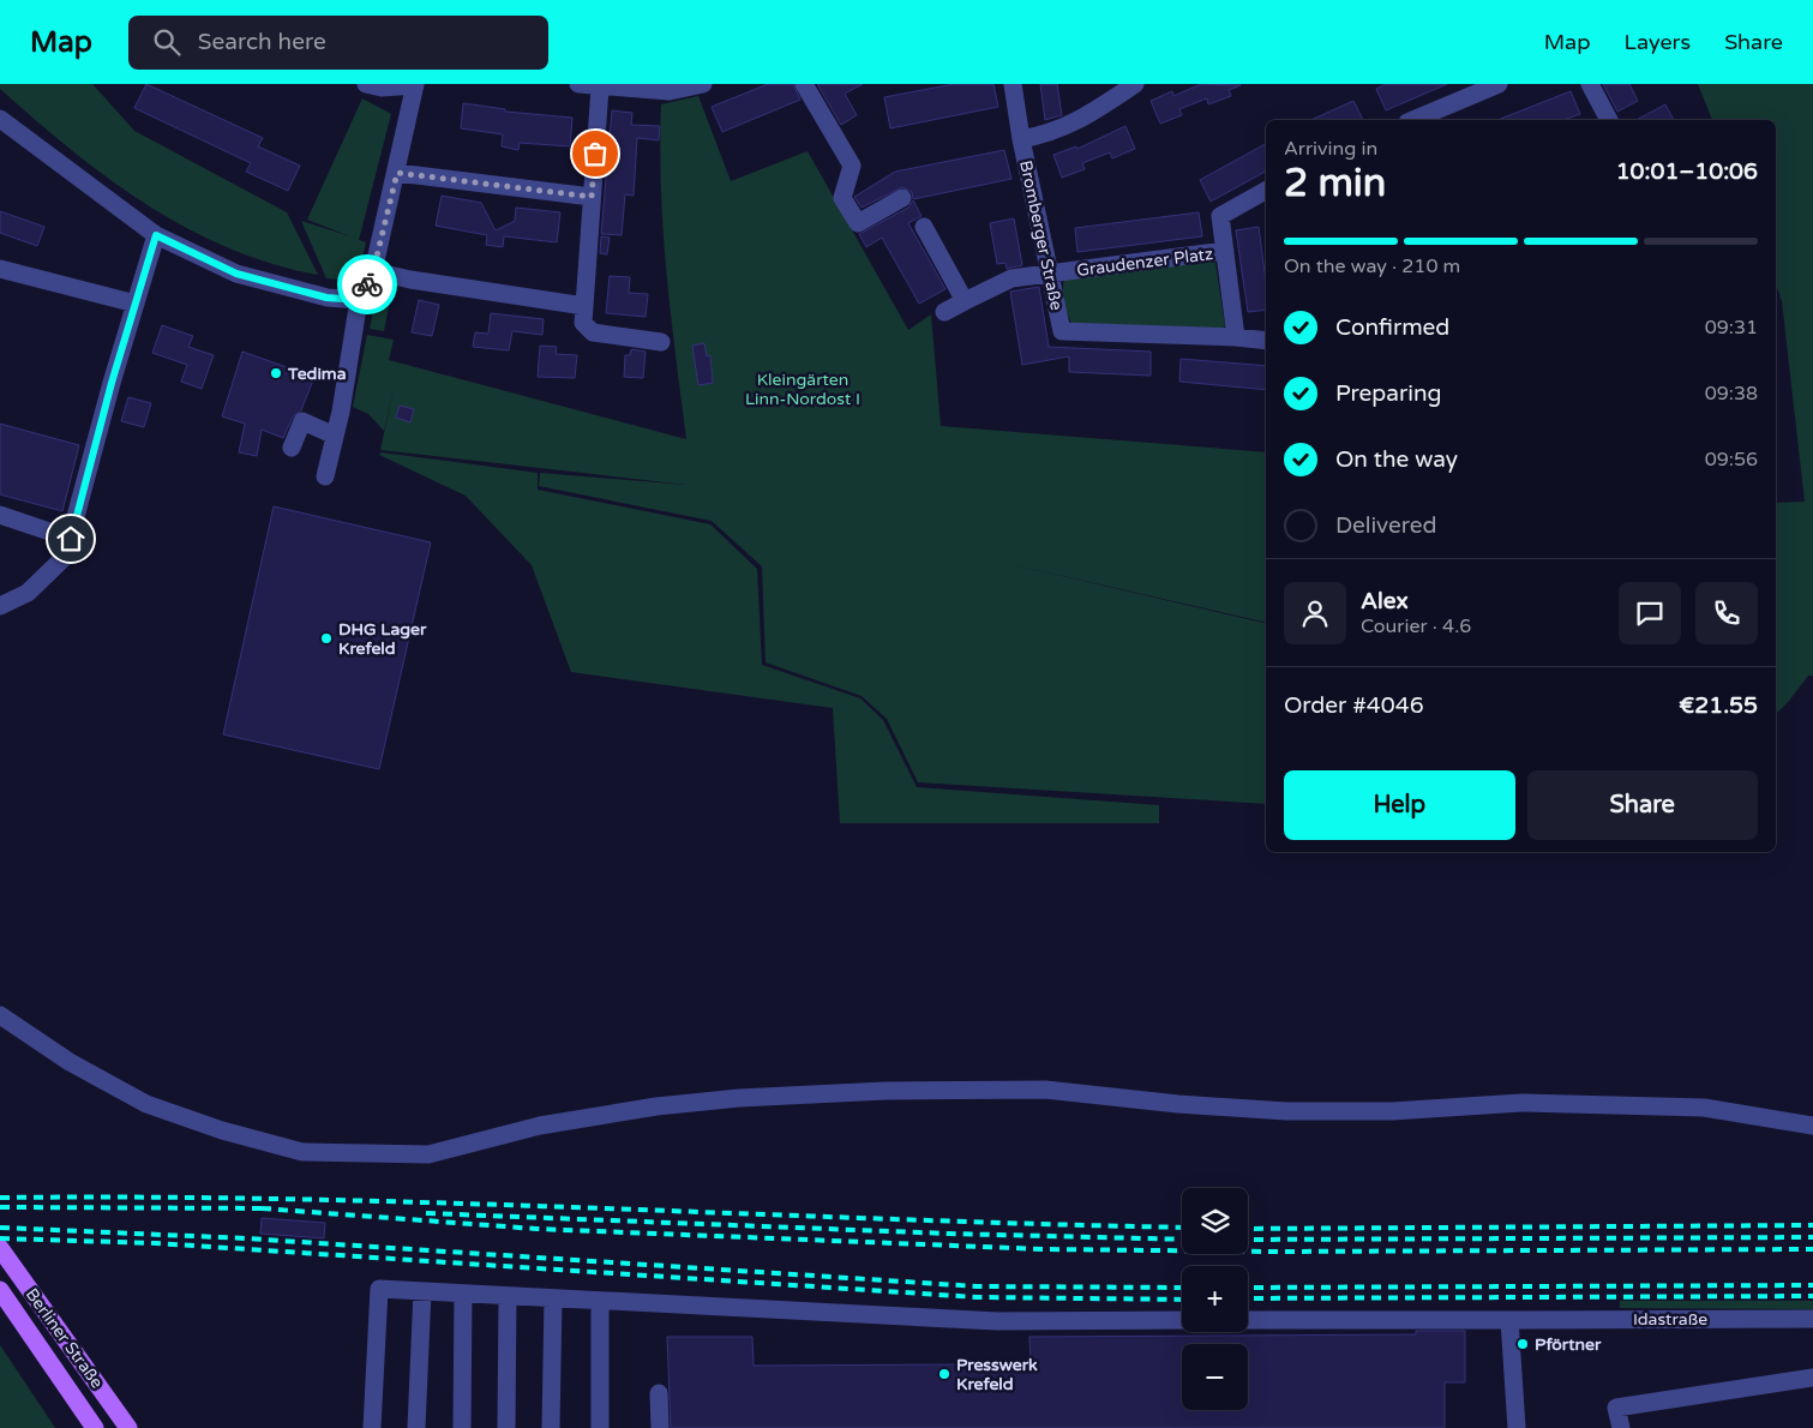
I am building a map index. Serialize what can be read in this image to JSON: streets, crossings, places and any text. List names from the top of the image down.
{
  "streets": {
    "main road": ["Berliner Straße"],
    "street": ["Bromberger Straße", "Graudenzer Platz", "Idastraße"]
  },
  "crossings": [
    ["Bromberger Straße", "Graudenzer Platz"]
  ],
  "parks": ["Kleingärten Linn-Nordost I"],
  "places": [
    "Tedima",
    "DHG Lager Krefeld",
    "Pförtner",
    "Presswerk Krefeld"
  ],
  "page": {
    "header": "Map",
    "search": "Search here",
    "nav": ["Map", "Layers", "Share"],
    "heading": ["2 min", "Arriving in", "10:01–10:06"],
    "panel": [
      "Alex",
      "Courier · 4.6",
      "Order #4046",
      "€21.55"
    ],
    "bar": "On the way · 210 m",
    "list": [
      ["Confirmed", "09:31"],
      ["Preparing", "09:38"],
      ["On the way", "09:56"],
      "Delivered"
    ],
    "buttons": ["Help", "Share"],
    "map_buttons": ["+", "−"]
  }
}
